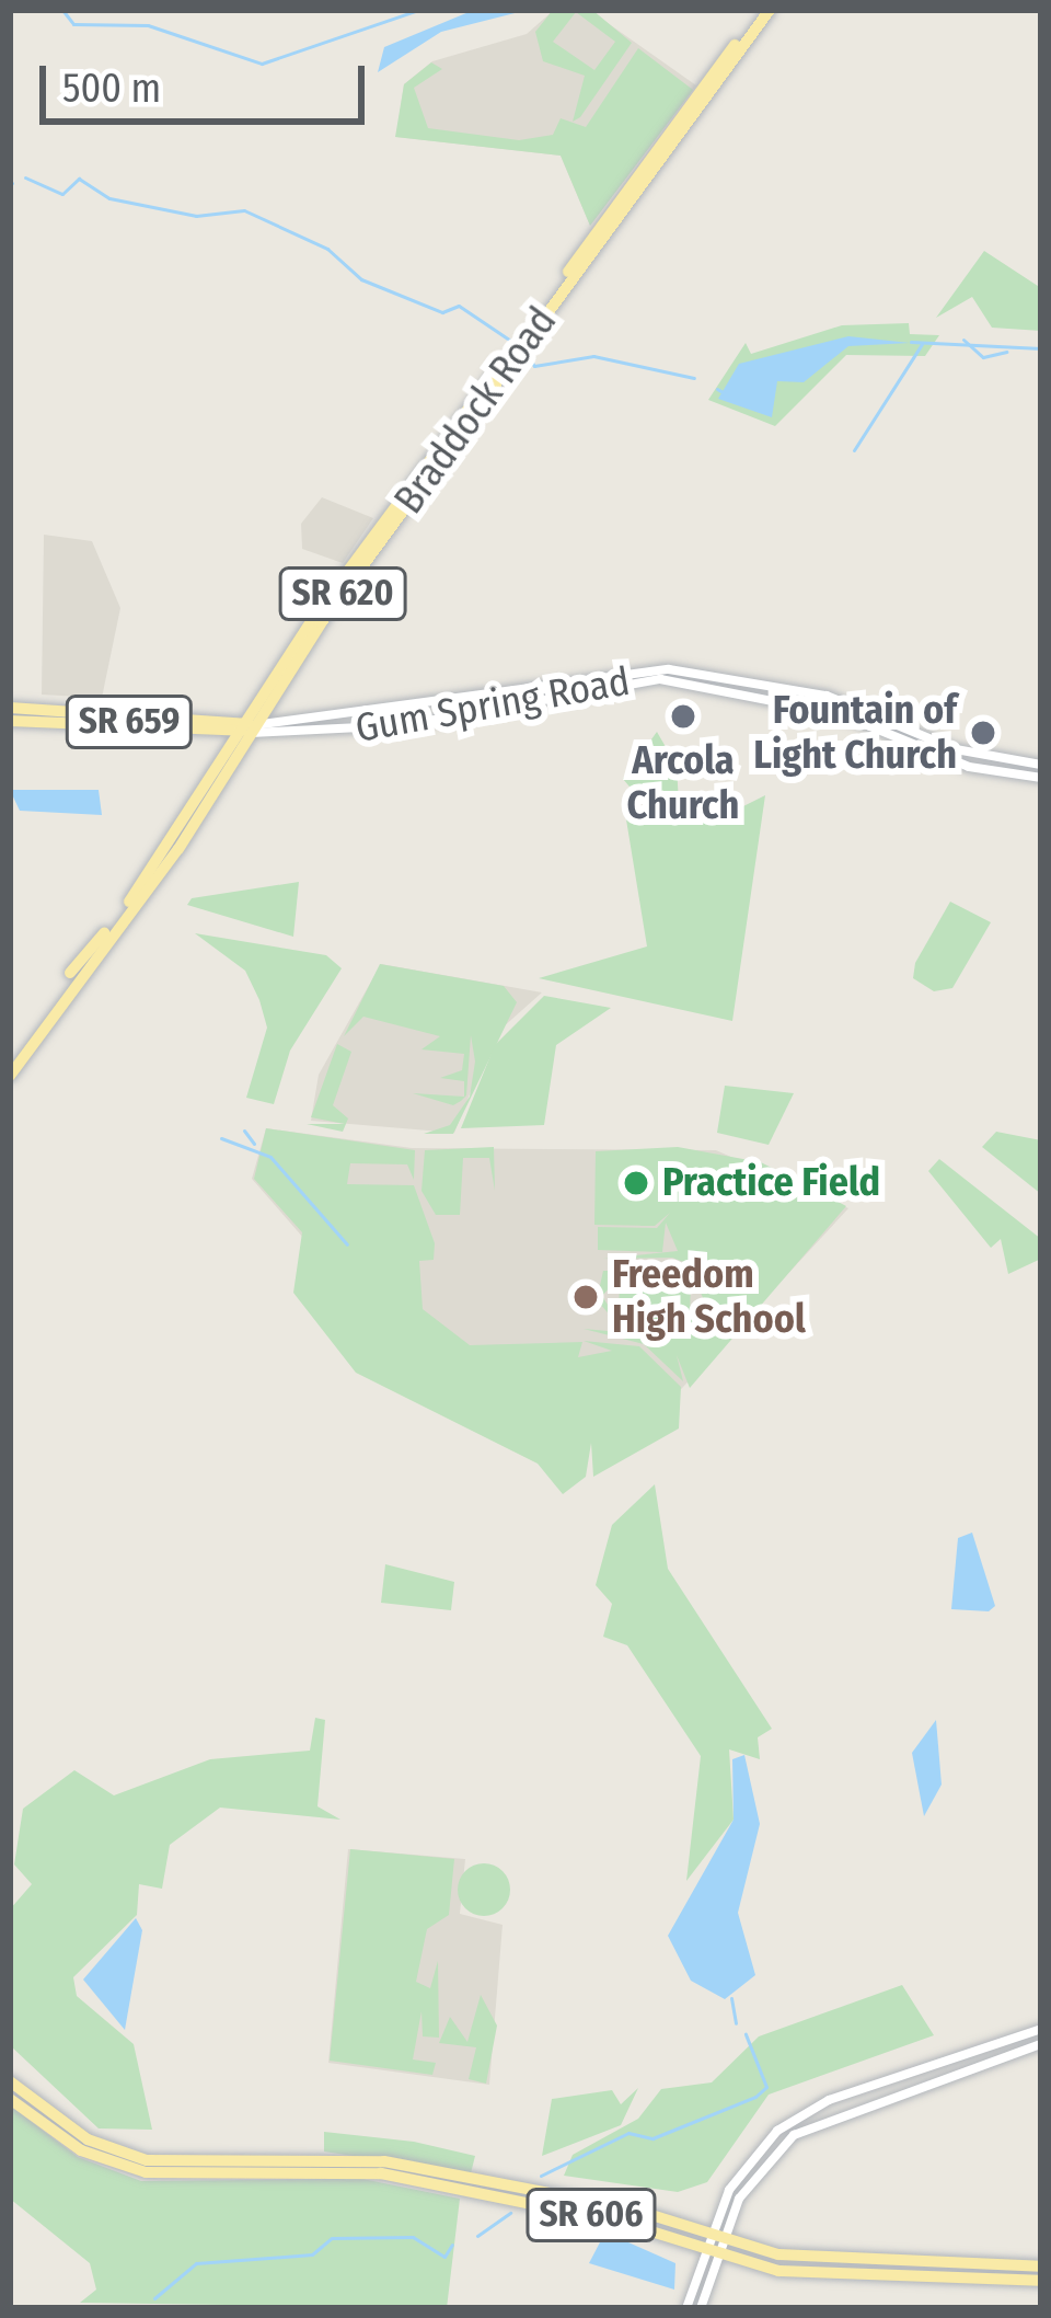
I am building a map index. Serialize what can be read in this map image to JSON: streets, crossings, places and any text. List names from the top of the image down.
{
  "streets": {
    "main road": [
      "Braddock Road",
      "SR 620",
      "Gum Spring Road",
      "SR 659",
      "SR 606"
    ]
  },
  "crossings": [
    ["Braddock Road", "Gum Spring Road"]
  ],
  "places": [
    "Arcola Church",
    "Fountain of Light Church",
    "Practice Field",
    "Freedom High School"
  ],
  "scale_bar": "500 m"
}
